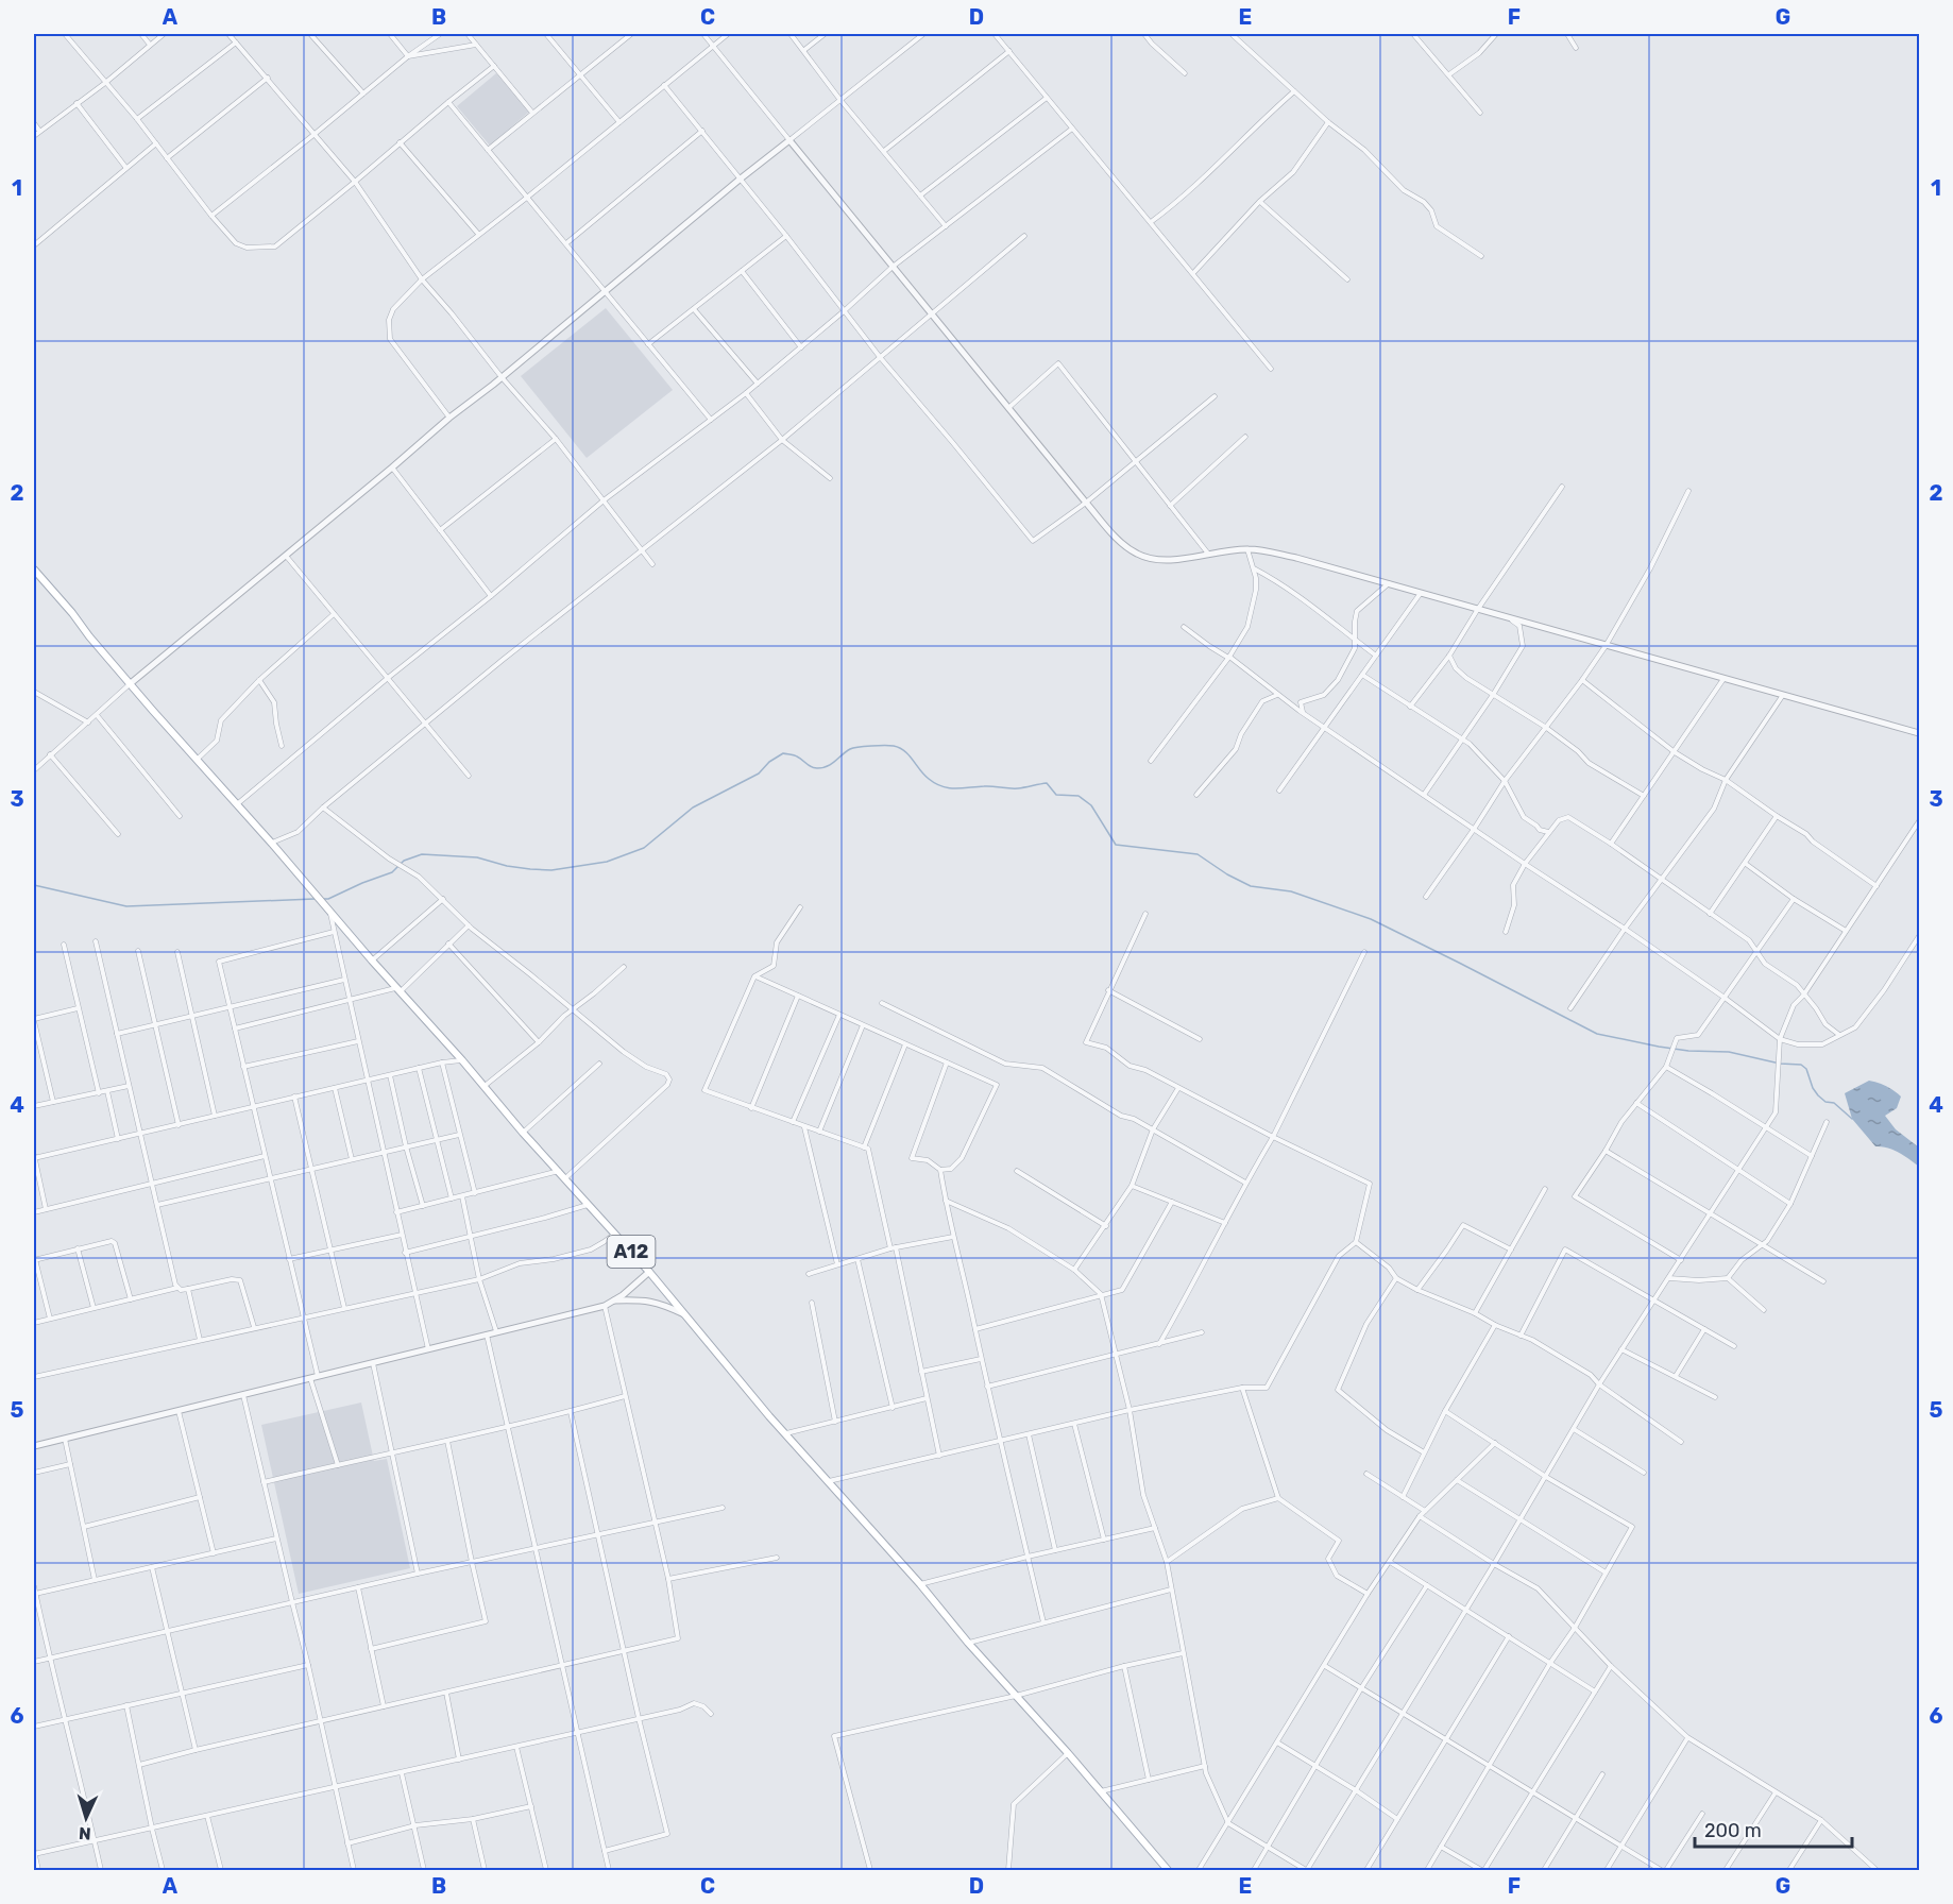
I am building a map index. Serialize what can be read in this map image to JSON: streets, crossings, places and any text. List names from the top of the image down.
{
  "streets": {
    "main road": ["A12"]
  },
  "scale_bar": "200 m",
  "north": "bottom",
  "grid": {
    "columns": [
      "A",
      "B",
      "C",
      "D",
      "E",
      "F",
      "G"
    ],
    "rows": [
      "1",
      "2",
      "3",
      "4",
      "5",
      "6"
    ]
  }
}
